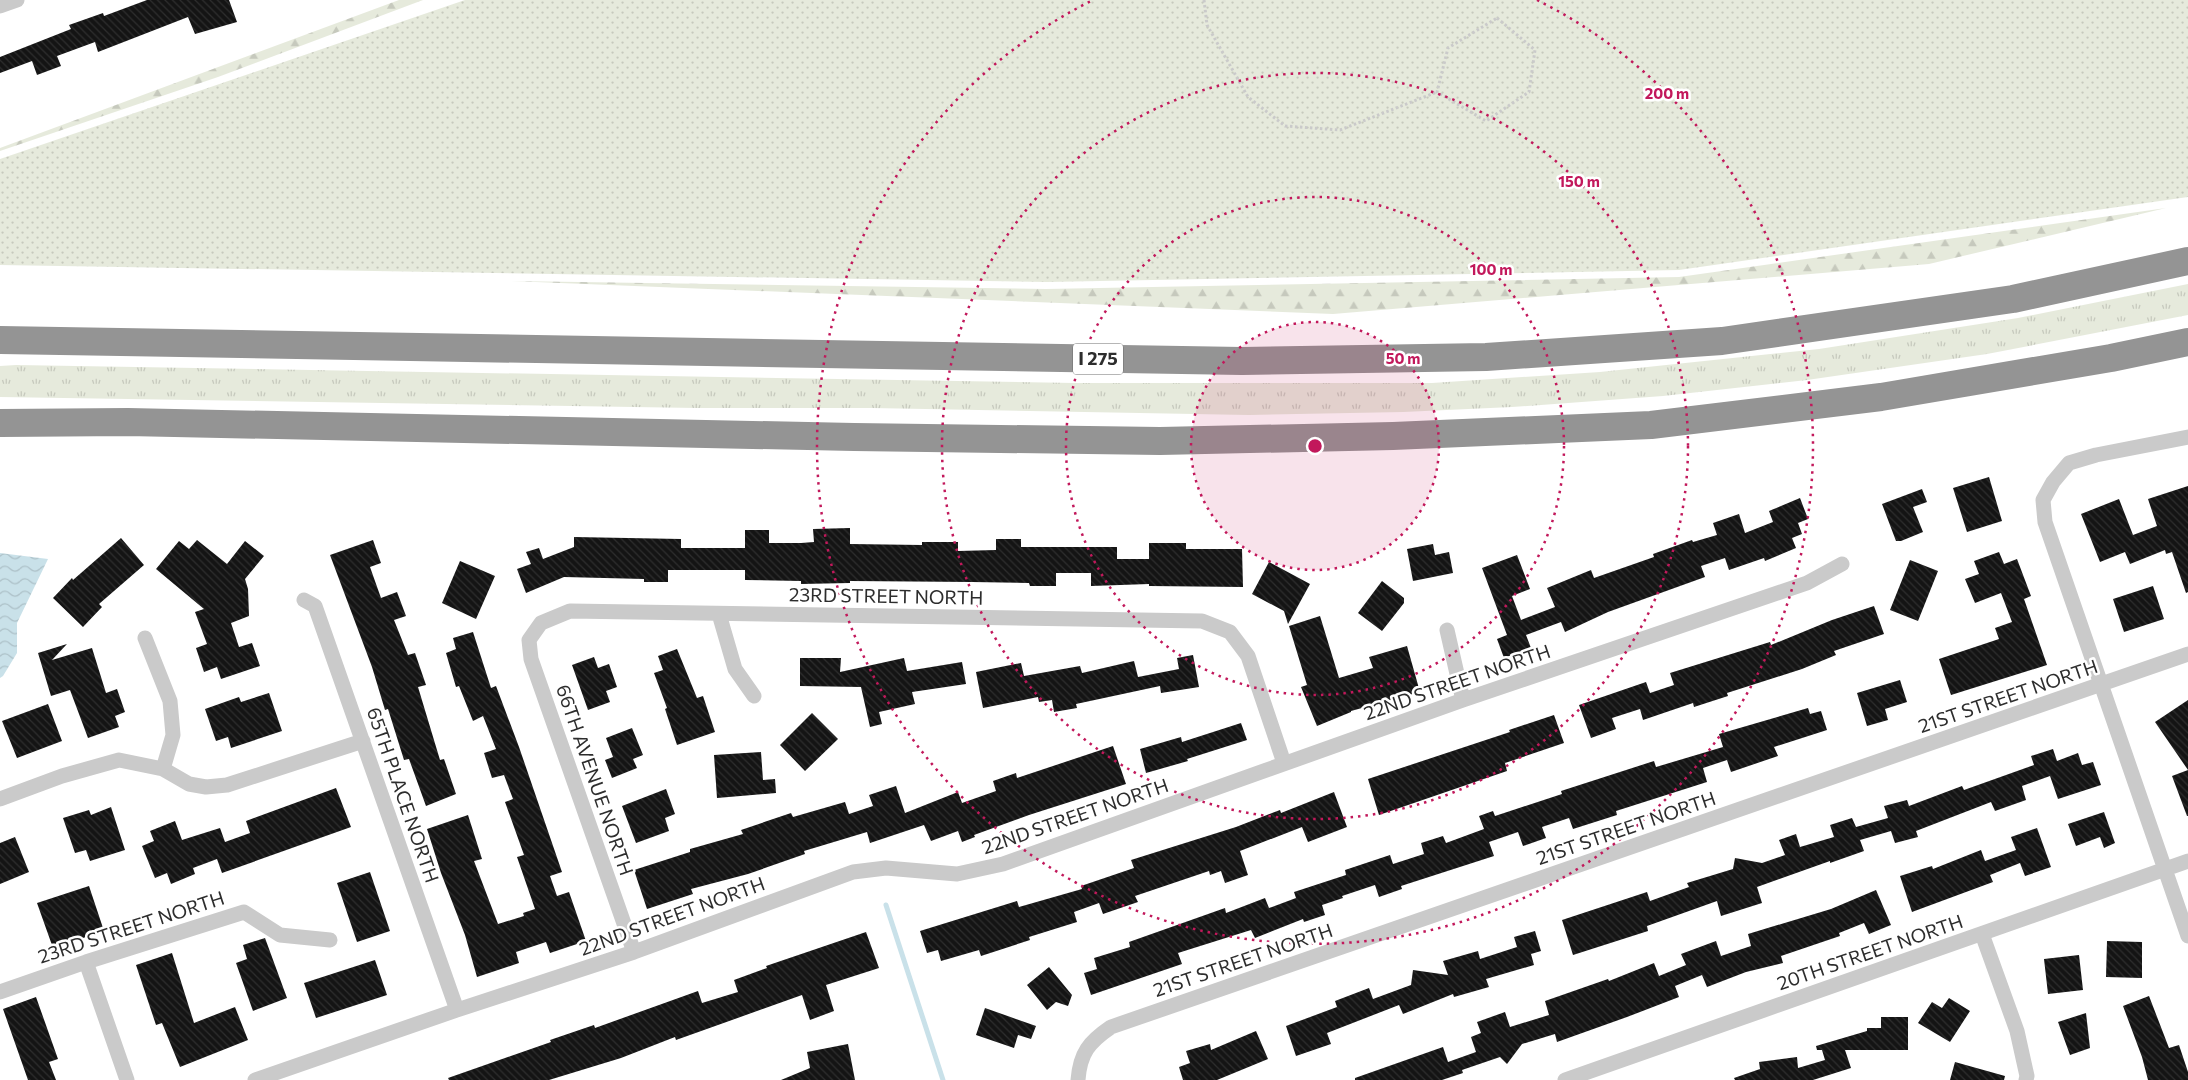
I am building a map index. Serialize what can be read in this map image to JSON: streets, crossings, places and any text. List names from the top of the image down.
{
  "streets": {
    "highway": ["I 275"],
    "street": [
      "23RD STREET NORTH",
      "22ND STREET NORTH",
      "21ST STREET NORTH",
      "66TH AVENUE NORTH",
      "65TH PLACE NORTH",
      "20TH STREET NORTH"
    ]
  },
  "crossings": [
    ["23RD STREET NORTH", "22ND STREET NORTH"],
    ["23RD STREET NORTH", "66TH AVENUE NORTH"],
    ["22ND STREET NORTH", "66TH AVENUE NORTH"],
    ["22ND STREET NORTH", "65TH PLACE NORTH"]
  ],
  "rings": [
    "200 m",
    "150 m",
    "100 m",
    "50 m"
  ]
}
